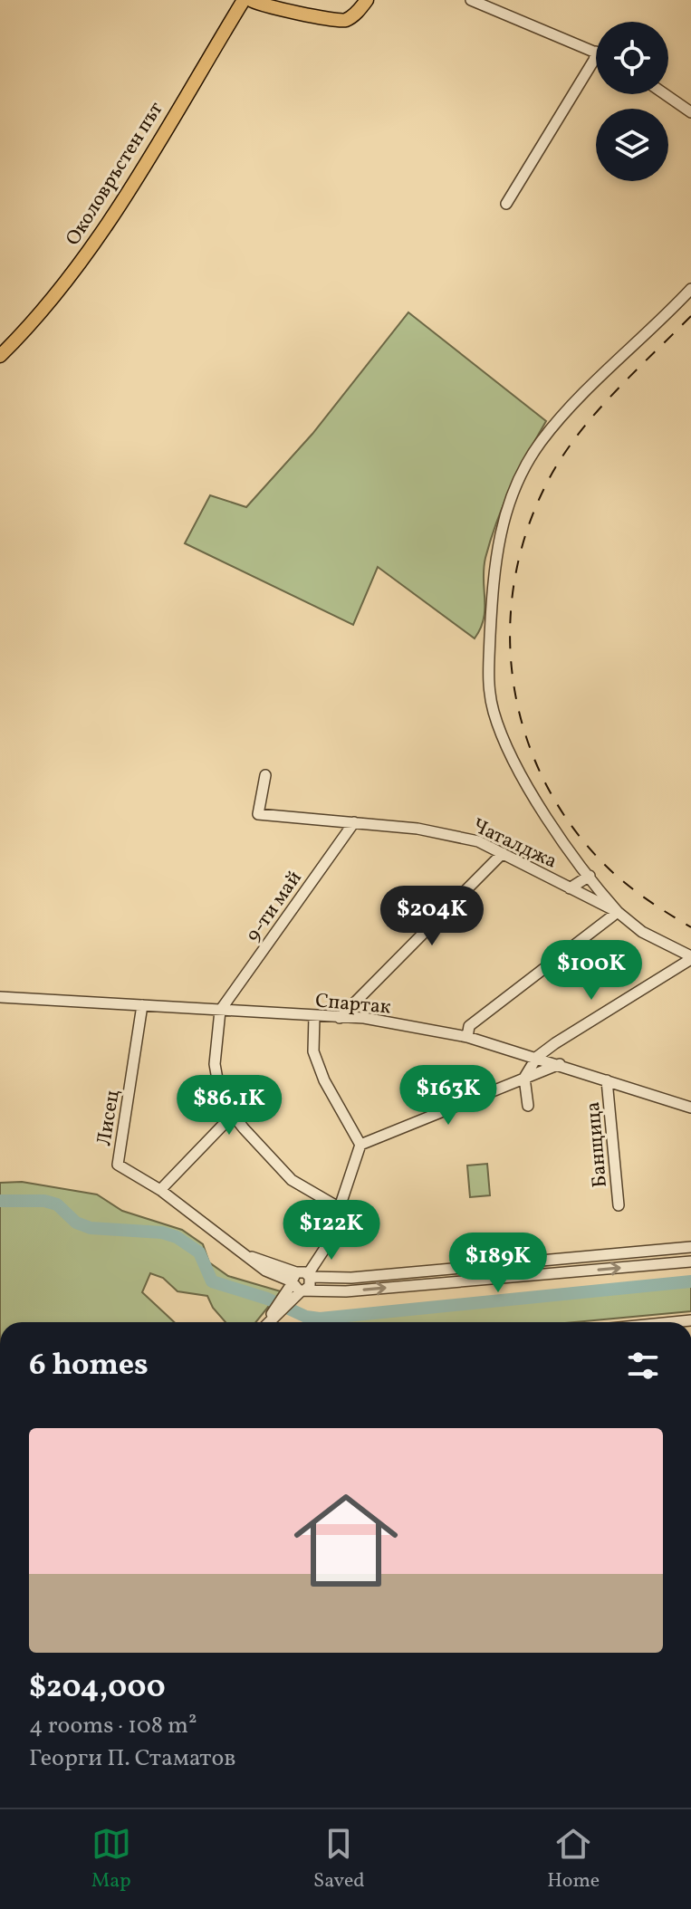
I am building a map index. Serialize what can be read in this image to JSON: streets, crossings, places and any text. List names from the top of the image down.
{
  "streets": {
    "main road": ["Околовръстен път"],
    "street": [
      "Чаталджа",
      "9-ти май",
      "Спартак",
      "Лисец",
      "Банщица"
    ]
  },
  "crossings": [
    ["Чаталджа", "9-ти май"],
    ["9-ти май", "Спартак"],
    ["Спартак", "Лисец"],
    ["Спартак", "Банщица"]
  ],
  "page": {
    "price": [
      "$204K",
      "$100K",
      "$163K",
      "$86.1K",
      "$122K",
      "$189K"
    ],
    "heading": "6 homes",
    "list": [
      {
        "name": "$204,000",
        "note": "4 rooms · 108 m² · Георги П. Стаматов"
      }
    ],
    "tabs": ["Map", "Saved", "Home"]
  }
}
